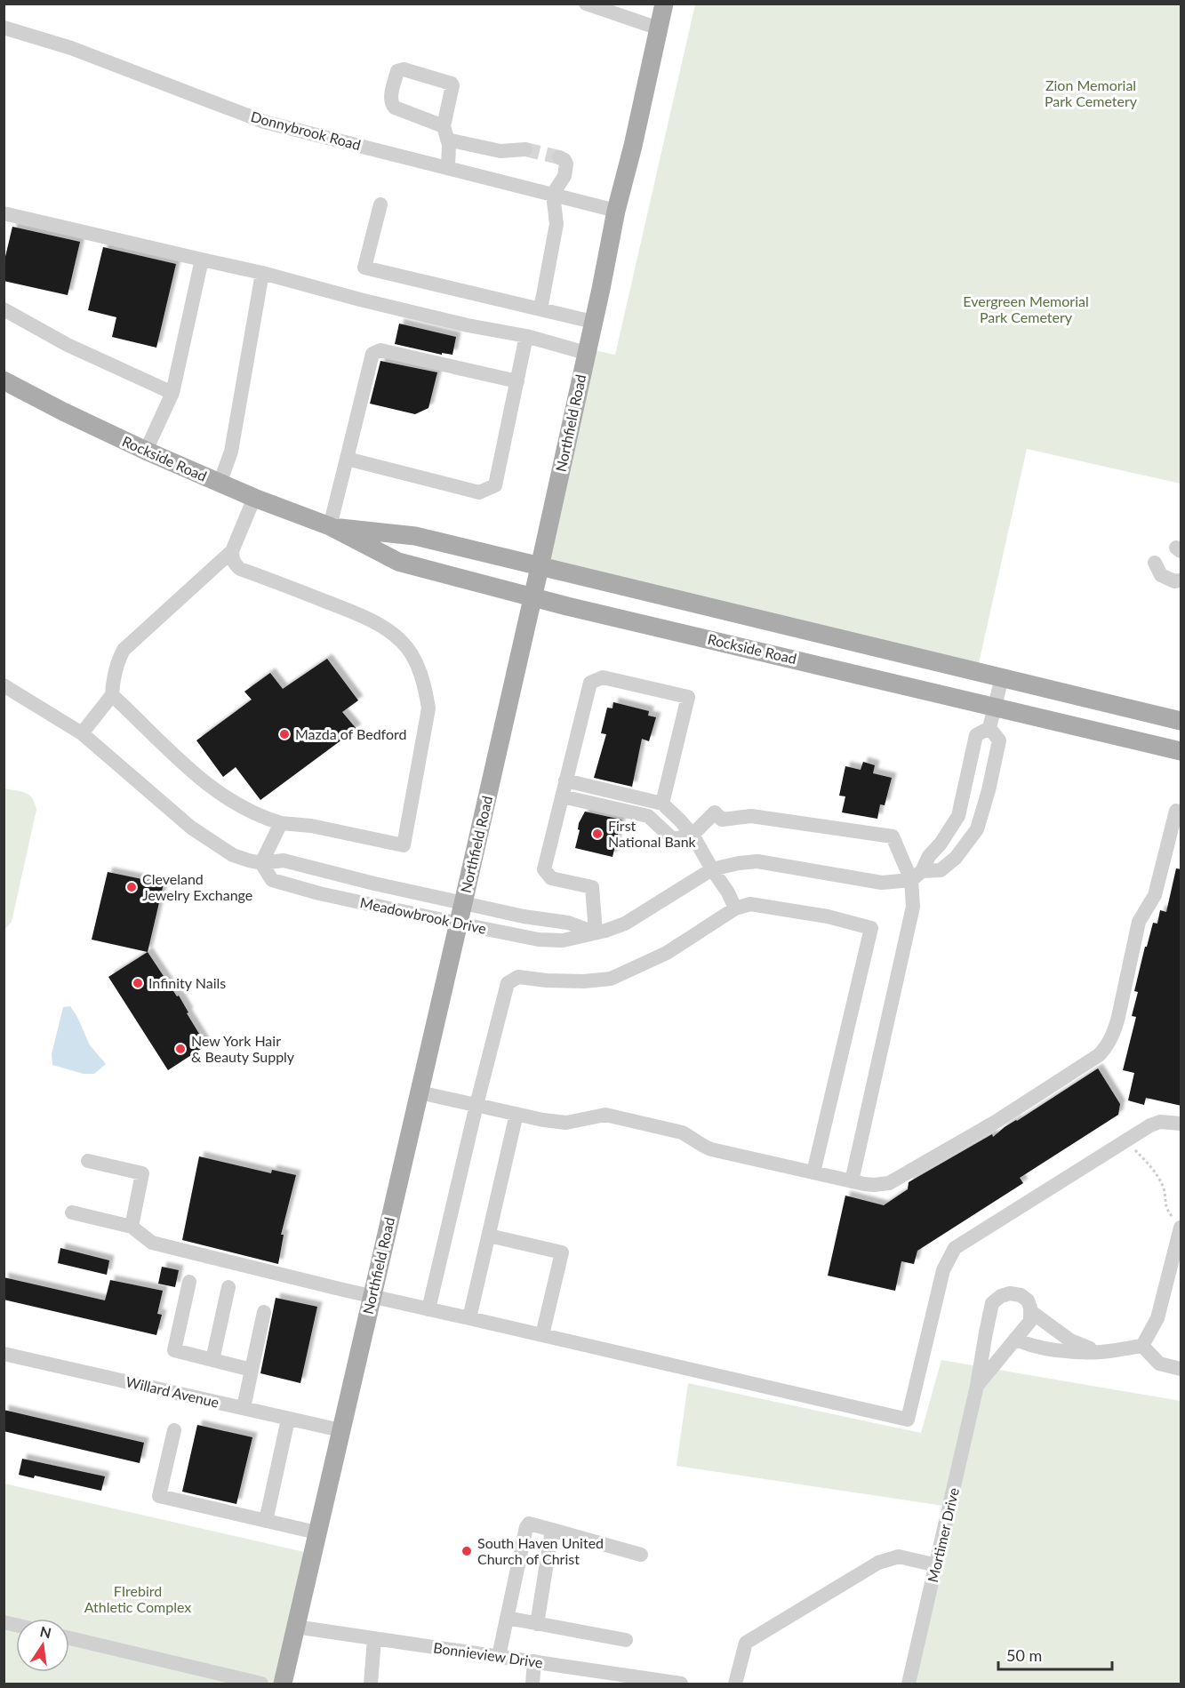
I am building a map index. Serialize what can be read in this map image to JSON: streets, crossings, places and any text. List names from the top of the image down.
{
  "streets": {
    "main road": ["Northfield Road", "Rockside Road"],
    "street": [
      "Donnybrook Road",
      "Meadowbrook Drive",
      "Willard Avenue",
      "Mortimer Drive",
      "Bonnieview Drive"
    ]
  },
  "crossings": [
    ["Donnybrook Road", "Northfield Road"],
    ["Northfield Road", "Rockside Road"],
    ["Northfield Road", "Meadowbrook Drive"],
    ["Northfield Road", "Willard Avenue"],
    ["Northfield Road", "Bonnieview Drive"]
  ],
  "parks": ["Zion Memorial Park Cemetery", "Evergreen Memorial Park Cemetery", "FIrebird Athletic Complex"],
  "places": [
    "Mazda of Bedford",
    "First National Bank",
    "Cleveland Jewelry Exchange",
    "Infinity Nails",
    "New York Hair & Beauty Supply",
    "South Haven United Church of Christ"
  ],
  "scale_bar": "50 m",
  "north": "top"
}
